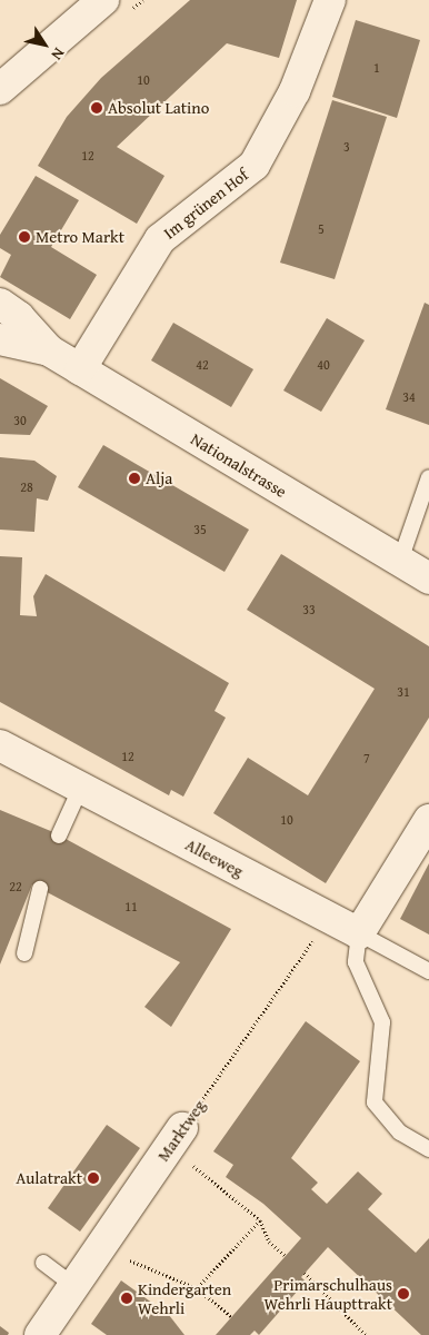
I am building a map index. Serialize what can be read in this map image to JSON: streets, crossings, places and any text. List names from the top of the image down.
{
  "streets": {
    "street": [
      "Im grünen Hof",
      "Nationalstrasse",
      "Alleeweg",
      "Marktweg"
    ]
  },
  "crossings": [
    ["Im grünen Hof", "Nationalstrasse"]
  ],
  "places": [
    "Absolut Latino",
    "Metro Markt",
    "Alja",
    "Aulatrakt",
    "Primarschulhaus Wehrli Haupttrakt",
    "Kindergarten Wehrli"
  ],
  "house_numbers": [
    "1",
    "10",
    "3",
    "12",
    "5",
    "42",
    "40",
    "34",
    "30",
    "28",
    "35",
    "33",
    "31",
    "12",
    "7",
    "10",
    "22",
    "11"
  ],
  "north": "bottom right"
}
